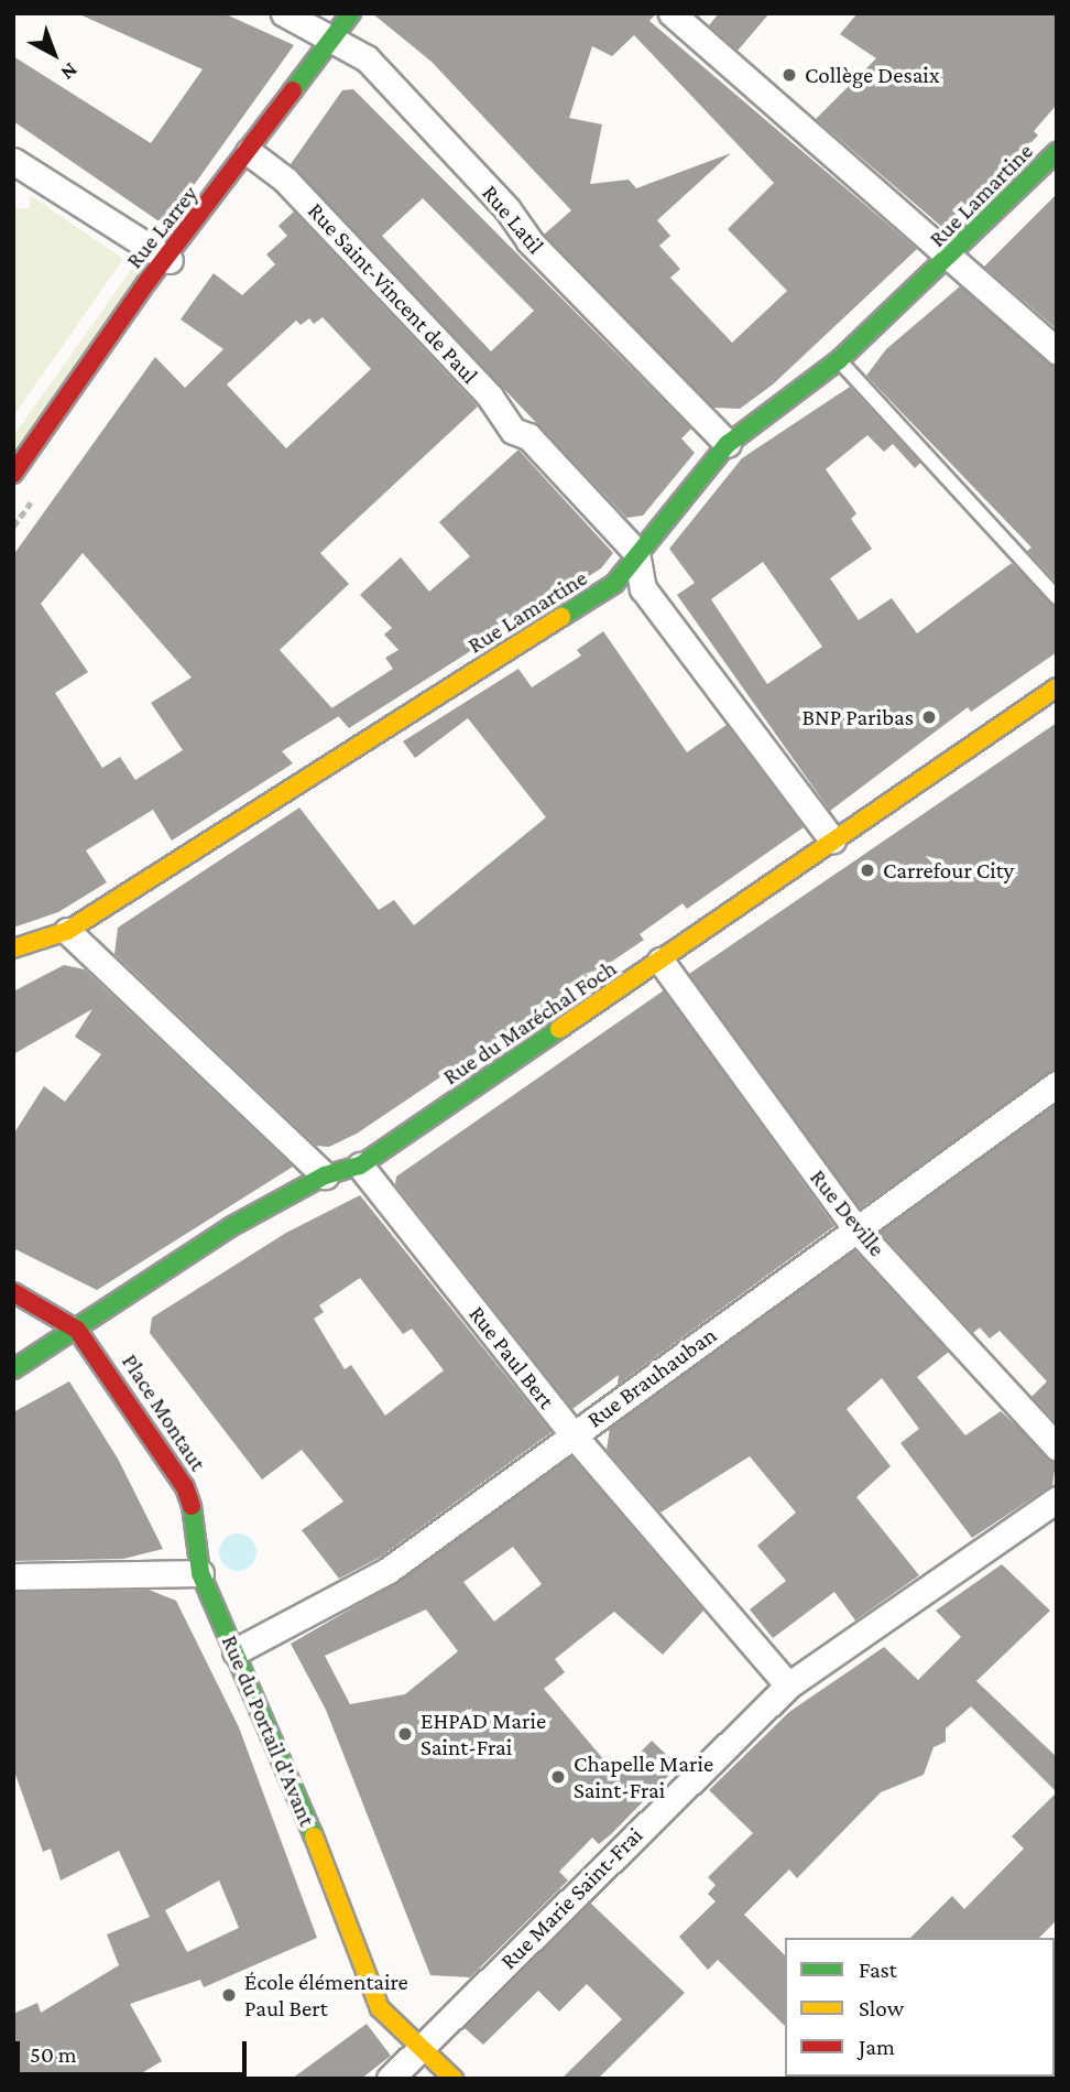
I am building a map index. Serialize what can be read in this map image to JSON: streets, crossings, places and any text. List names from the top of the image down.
{
  "streets": {
    "street": [
      "Rue Lamartine",
      "Rue Latil",
      "Rue Larrey",
      "Rue Saint-Vincent de Paul",
      "Rue du Maréchal Foch",
      "Rue Deville",
      "Rue Paul Bert",
      "Rue Brauhauban",
      "Place Montaut",
      "Rue du Portail d'Avant",
      "Rue Marie Saint-Frai"
    ]
  },
  "crossings": [
    ["Rue Lamartine", "Rue Latil"],
    ["Rue Lamartine", "Rue Saint-Vincent de Paul"],
    ["Rue Latil", "Rue Larrey"],
    ["Rue Larrey", "Rue Saint-Vincent de Paul"],
    ["Rue du Maréchal Foch", "Rue Deville"],
    ["Rue du Maréchal Foch", "Rue Paul Bert"],
    ["Rue du Maréchal Foch", "Place Montaut"],
    ["Rue Deville", "Rue Brauhauban"],
    ["Rue Paul Bert", "Rue Brauhauban"],
    ["Rue Paul Bert", "Rue Marie Saint-Frai"],
    ["Rue Brauhauban", "Rue du Portail d'Avant"],
    ["Place Montaut", "Rue du Portail d'Avant"],
    ["Rue du Portail d'Avant", "Rue Marie Saint-Frai"]
  ],
  "places": [
    "Collège Desaix",
    "BNP Paribas",
    "Carrefour City",
    "EHPAD Marie Saint-Frai",
    "Chapelle Marie Saint-Frai",
    "École élémentaire Paul Bert"
  ],
  "legend": ["Fast", "Slow", "Jam"],
  "scale_bar": "50 m",
  "north": "bottom right"
}
